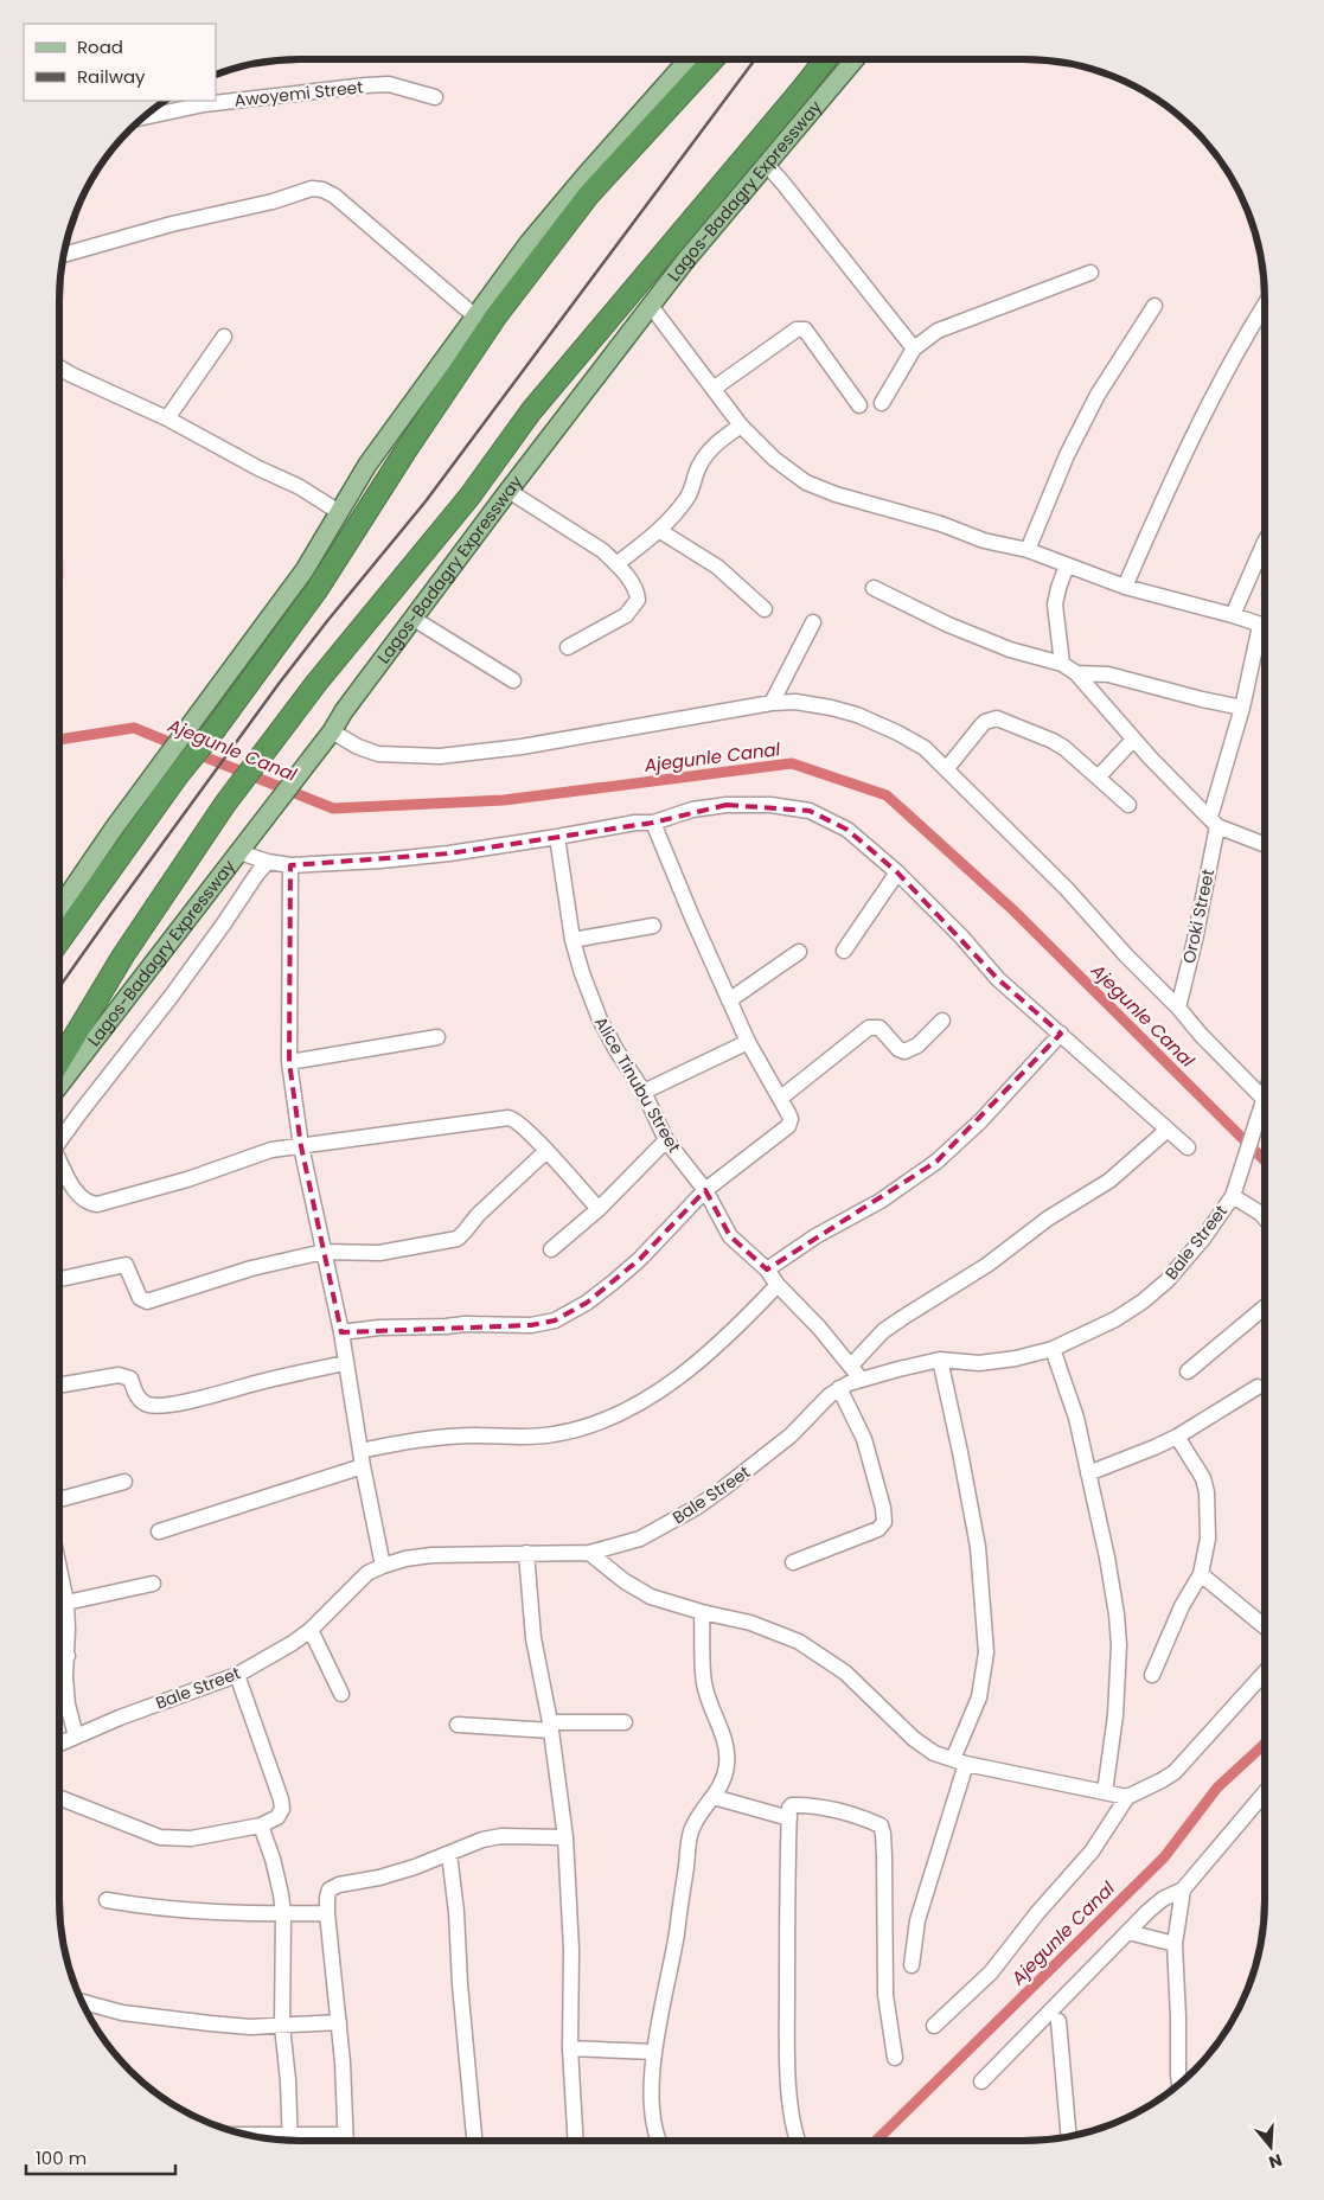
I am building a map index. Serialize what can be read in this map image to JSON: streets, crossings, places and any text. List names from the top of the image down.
{
  "streets": {
    "highway": ["Lagos-Badagry Expressway"],
    "street": [
      "Awoyemi Street",
      "Oroki Street",
      "Alice Tinubu Street",
      "Bale Street"
    ]
  },
  "crossings": [
    ["Alice Tinubu Street", "Bale Street"]
  ],
  "water": ["Ajegunle Canal"],
  "legend": ["Road", "Railway"],
  "scale_bar": "100 m",
  "north": "bottom"
}
